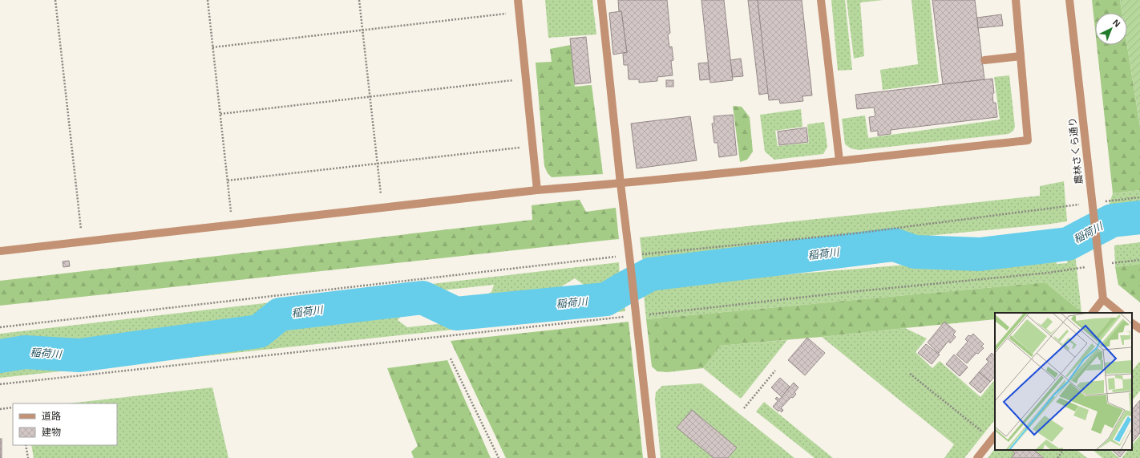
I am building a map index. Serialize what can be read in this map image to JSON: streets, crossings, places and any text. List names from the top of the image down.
{
  "streets": {
    "street": ["農林さくら通り"]
  },
  "water": ["稲荷川"],
  "legend": ["道路", "建物"],
  "north": "top right"
}
